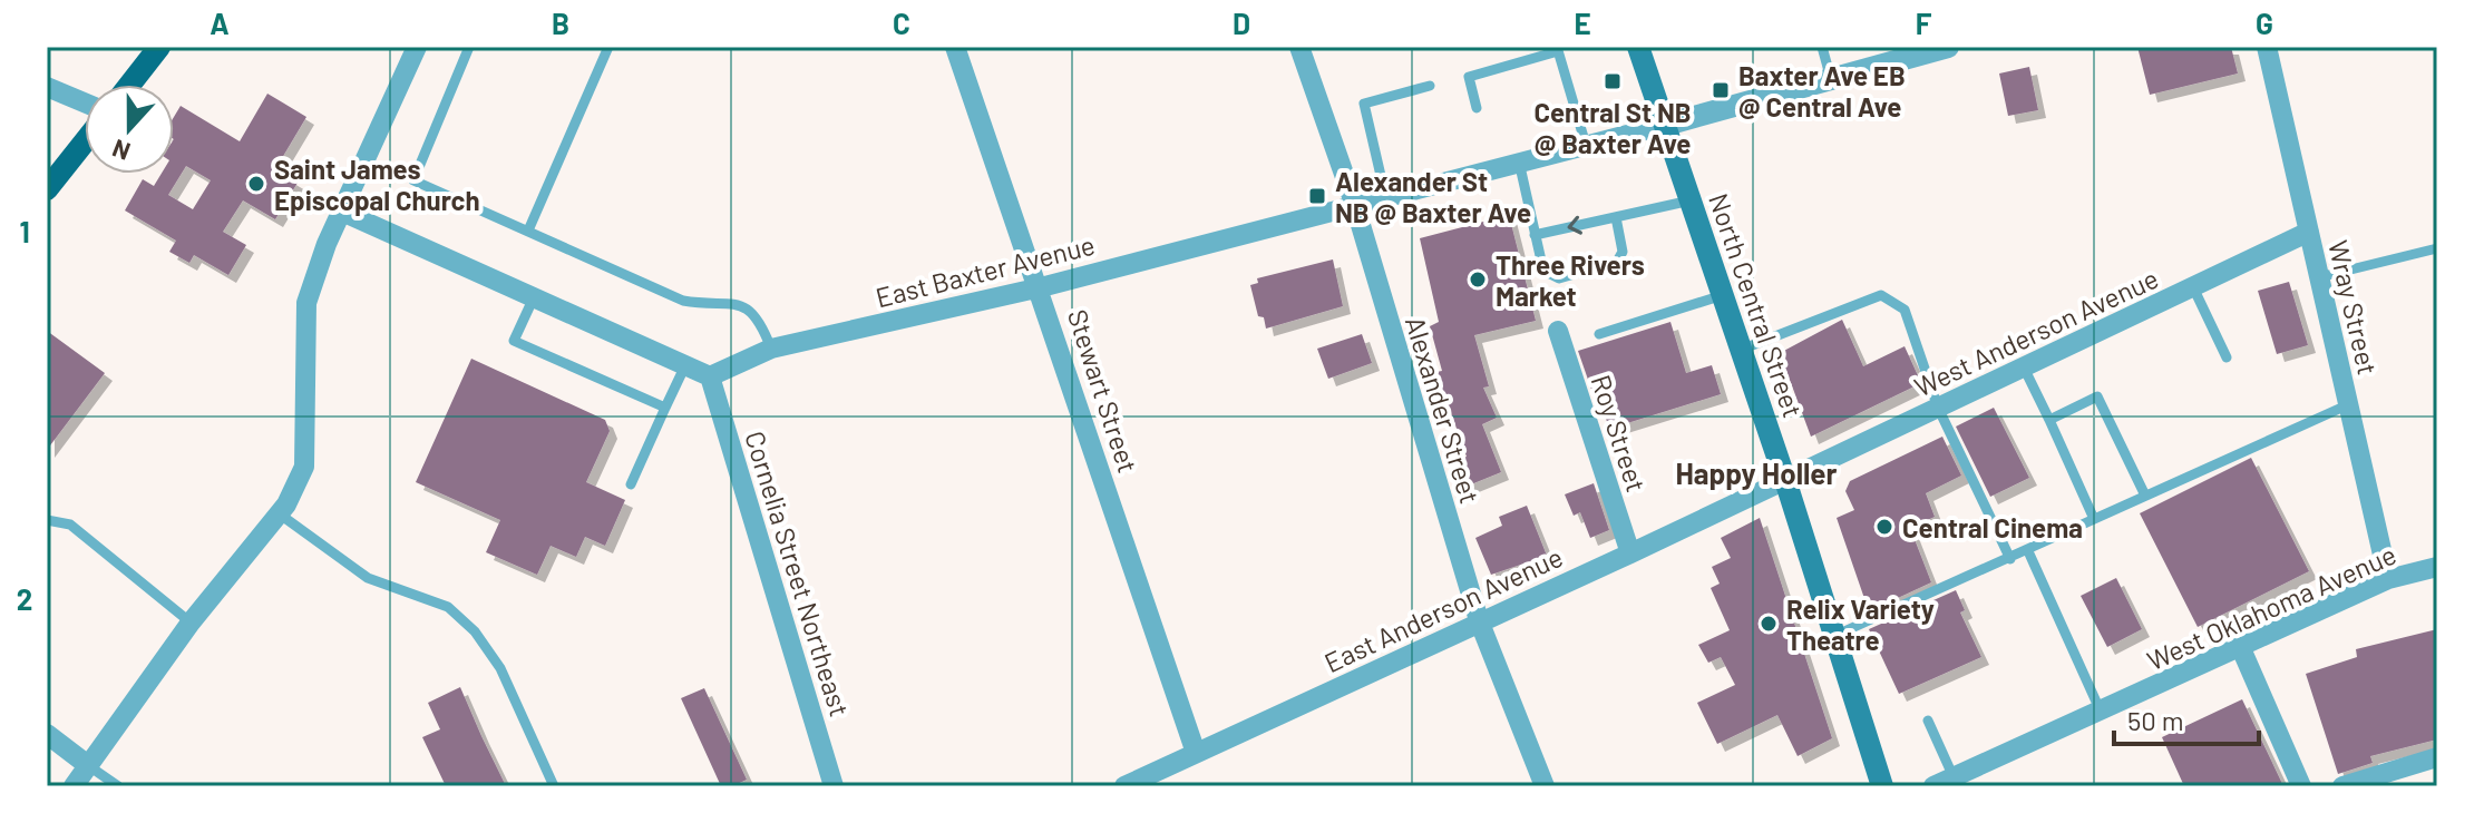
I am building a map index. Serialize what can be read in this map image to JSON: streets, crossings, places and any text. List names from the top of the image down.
{
  "streets": {
    "main road": ["North Central Street"],
    "street": [
      "East Baxter Avenue",
      "Wray Street",
      "West Anderson Avenue",
      "Stewart Street",
      "Alexander Street",
      "Roy Street",
      "Cornelia Street Northeast",
      "West Oklahoma Avenue",
      "East Anderson Avenue"
    ]
  },
  "crossings": [
    ["East Baxter Avenue", "North Central Street"],
    ["East Baxter Avenue", "Stewart Street"],
    ["East Baxter Avenue", "Alexander Street"],
    ["East Baxter Avenue", "Cornelia Street Northeast"],
    ["North Central Street", "West Anderson Avenue"],
    ["North Central Street", "East Anderson Avenue"],
    ["Wray Street", "West Anderson Avenue"],
    ["Wray Street", "West Oklahoma Avenue"],
    ["West Anderson Avenue", "East Anderson Avenue"],
    ["Stewart Street", "East Anderson Avenue"],
    ["Alexander Street", "East Anderson Avenue"],
    ["Roy Street", "East Anderson Avenue"]
  ],
  "districts": ["Happy Holler"],
  "places": {
    "transit": ["Central St NB @ Baxter Ave", "Baxter Ave EB @ Central Ave", "Alexander St NB @ Baxter Ave"],
    "other": [
      "Saint James Episcopal Church",
      "Three Rivers Market",
      "Central Cinema",
      "Relix Variety Theatre"
    ]
  },
  "scale_bar": "50 m",
  "north": "bottom",
  "grid": {
    "columns": [
      "A",
      "B",
      "C",
      "D",
      "E",
      "F",
      "G"
    ],
    "rows": ["1", "2"]
  }
}
